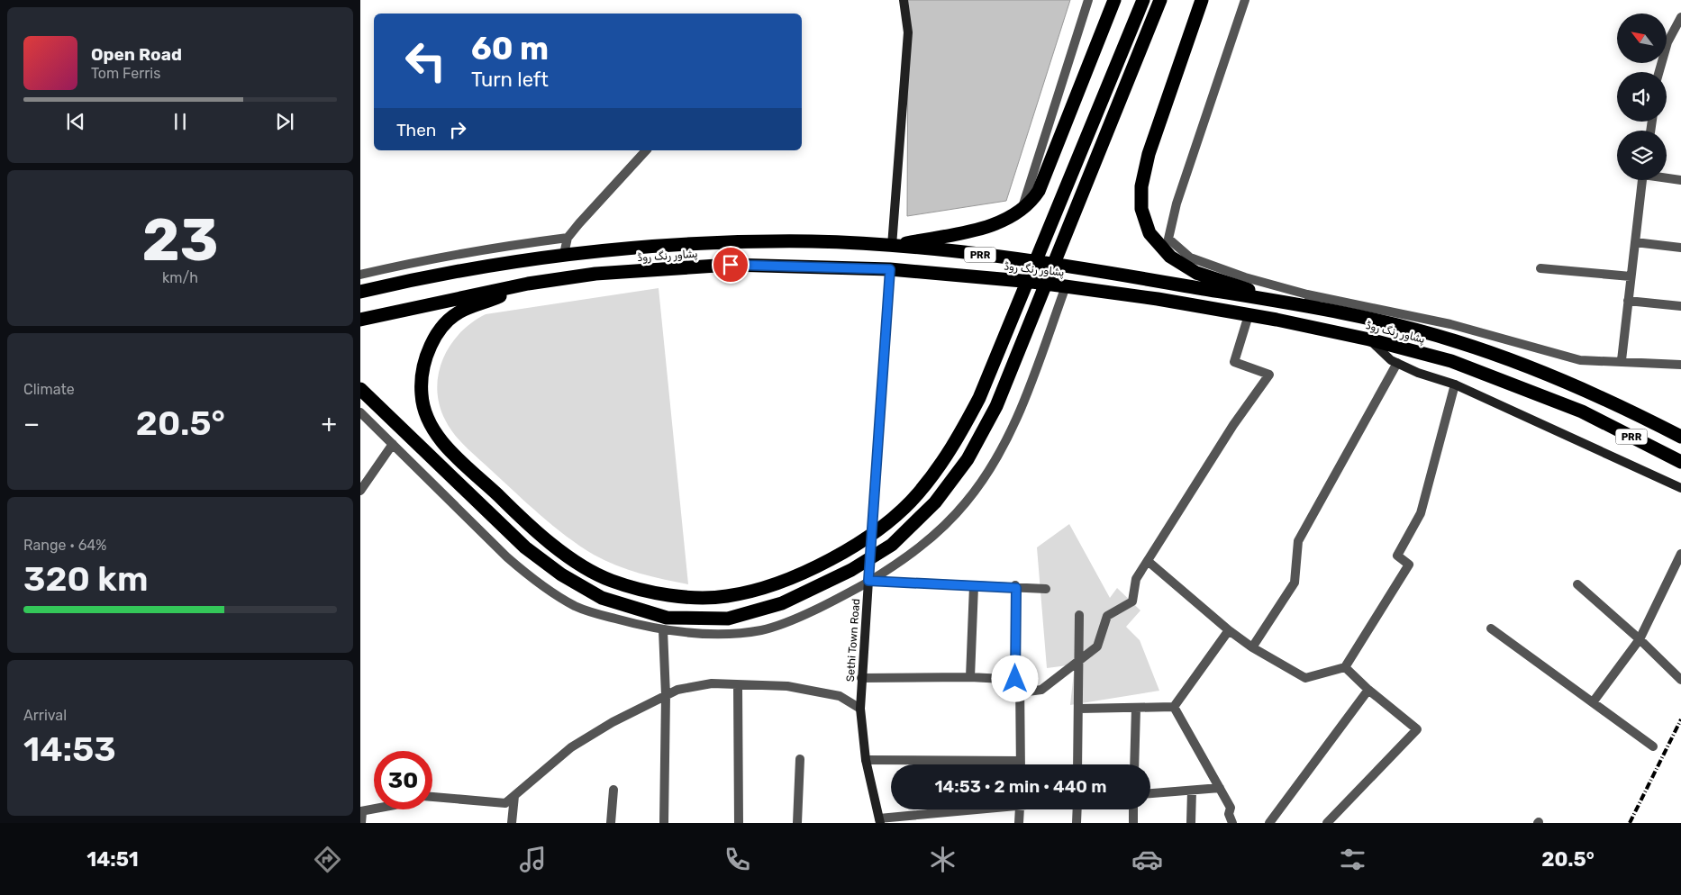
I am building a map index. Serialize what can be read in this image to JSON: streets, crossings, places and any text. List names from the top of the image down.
{
  "streets": {
    "highway": ["PRR", "پشاور رنگ روڈ"],
    "street": ["Sethi Town Road"]
  },
  "crossings": [
    ["پشاور رنگ روڈ", "Sethi Town Road"]
  ],
  "north": "top left",
  "page": {
    "turn": ["60 m", "Turn left"],
    "song": ["Open Road", "Tom Ferris"],
    "then": "Then",
    "tile": [
      ["23", "km/h"],
      "Climate",
      ["Range · 64%", "320 km"],
      ["Arrival", "14:53"]
    ],
    "heat": ["−", "20.5°", "+"],
    "limit": "30",
    "trip": "14:53 · 2 min · 440 m",
    "tabs": ["14:51", "20.5°"]
  }
}
